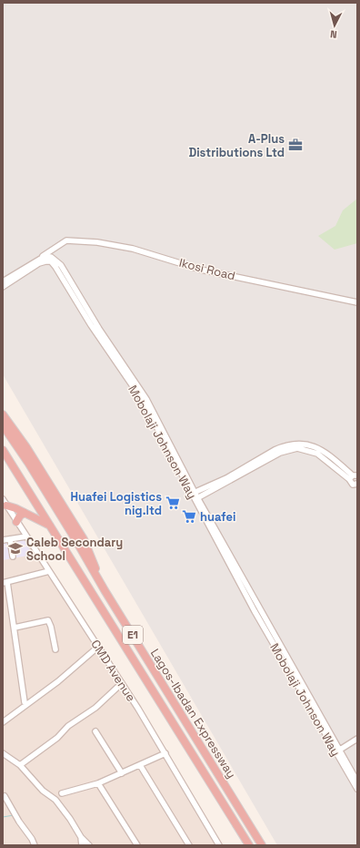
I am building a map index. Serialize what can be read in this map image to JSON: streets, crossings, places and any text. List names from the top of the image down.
{
  "streets": {
    "highway": ["E1", "Lagos-Ibadan Expressway"],
    "street": ["Ikosi Road", "Mobolaji Johnson Way", "CMD Avenue"]
  },
  "places": {
    "office": ["A-Plus Distributions Ltd"],
    "supermarket": ["Huafei Logistics nig.ltd", "huafei"],
    "school or university": ["Caleb Secondary School"]
  },
  "north": "bottom"
}
